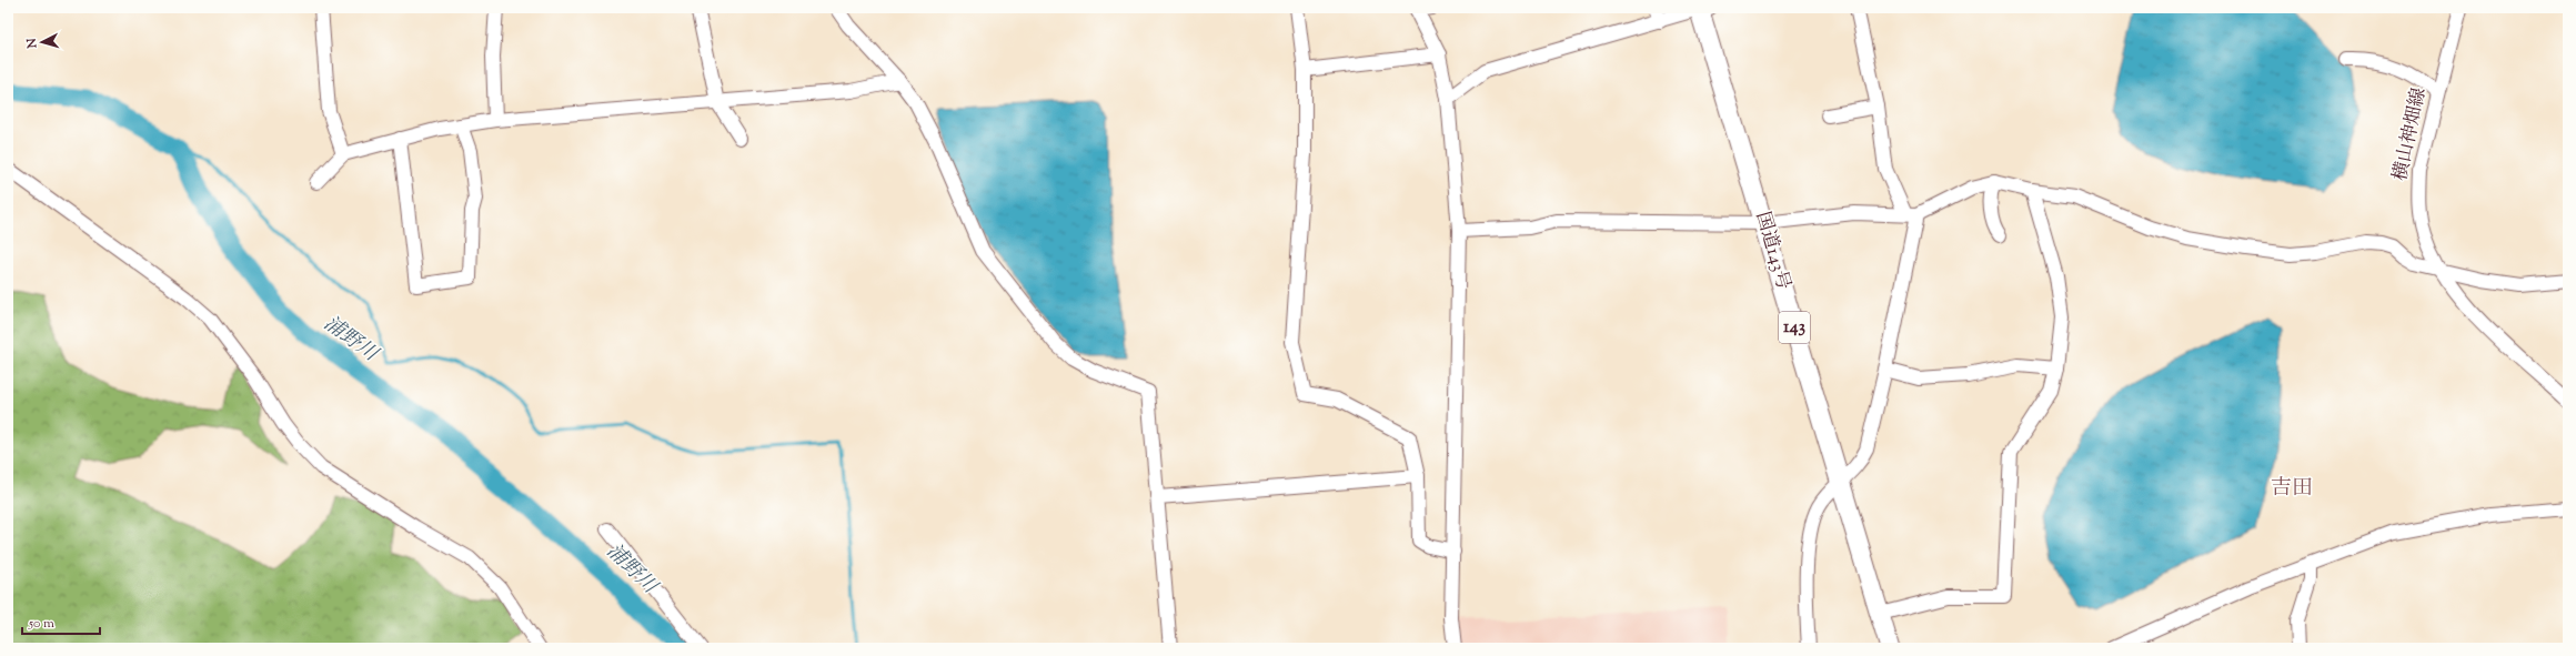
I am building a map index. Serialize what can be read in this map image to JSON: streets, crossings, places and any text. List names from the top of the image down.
{
  "streets": {
    "highway": ["国道143号", "143"],
    "street": ["横山神畑線"]
  },
  "districts": ["吉田"],
  "water": ["浦野川"],
  "scale_bar": "50 m",
  "north": "left"
}
